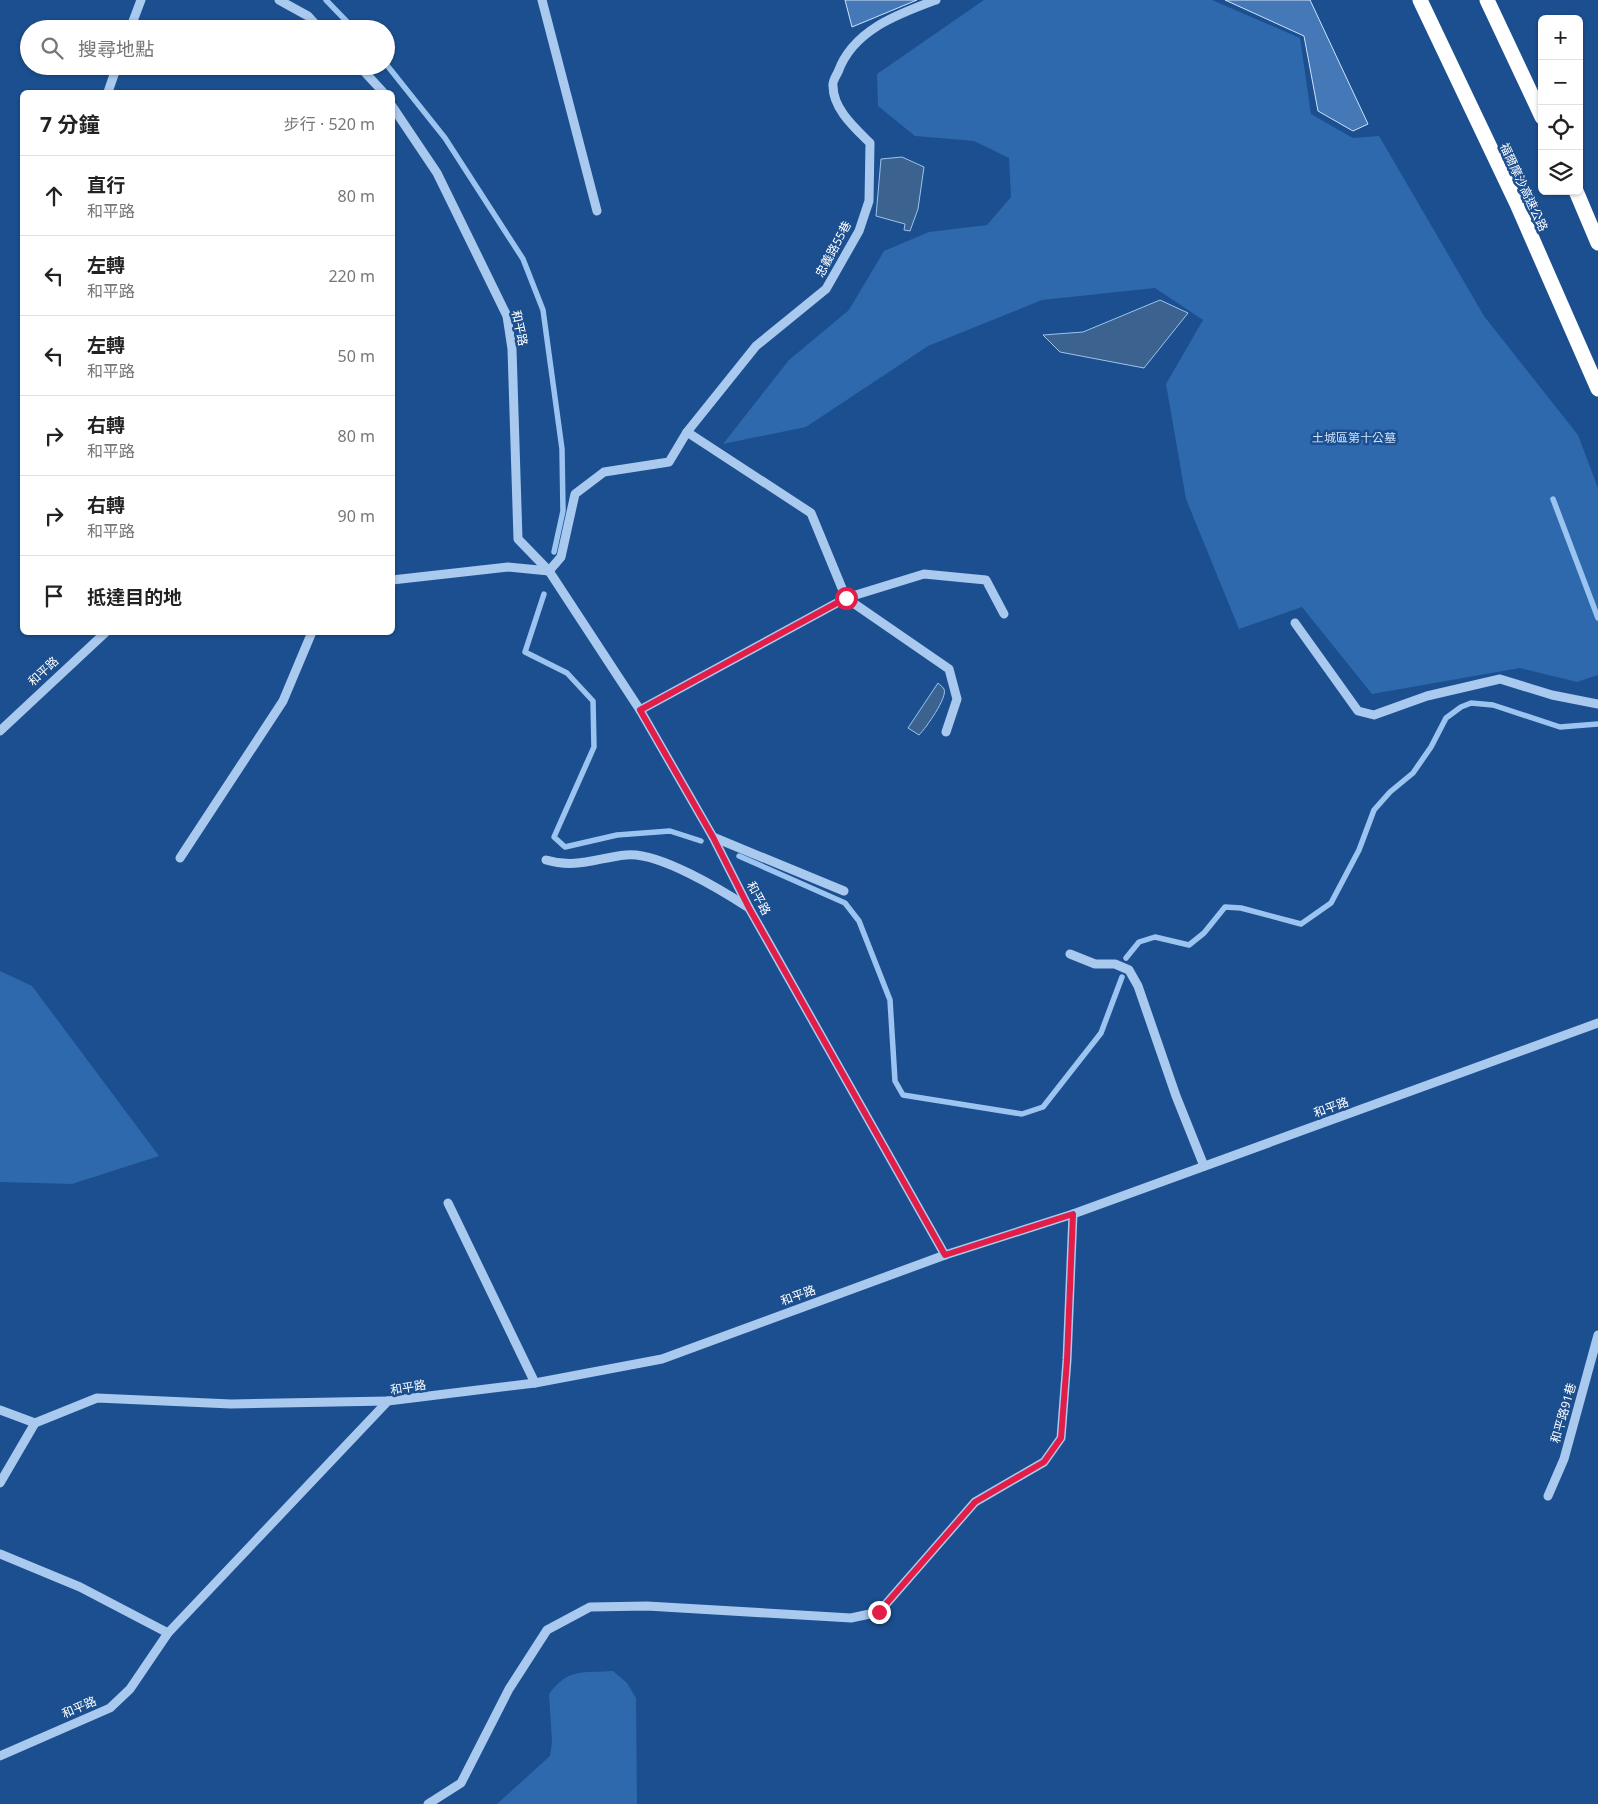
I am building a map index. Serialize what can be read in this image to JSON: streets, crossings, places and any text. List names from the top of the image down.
{
  "streets": {
    "highway": ["福爾摩沙高速公路"],
    "street": ["忠義路55巷", "和平路", "和平路91巷"]
  },
  "crossings": [
    ["忠義路55巷", "和平路"]
  ],
  "parks": ["土城區第十公墓"],
  "page": {
    "map_buttons": ["+", "−"],
    "search": "搜尋地點",
    "heading": ["7 分鐘", "步行 · 520 m"],
    "list": [
      ["直行", "和平路", "80 m"],
      ["左轉", "和平路", "220 m"],
      ["左轉", "和平路", "50 m"],
      ["右轉", "和平路", "80 m"],
      ["右轉", "和平路", "90 m"],
      "抵達目的地"
    ]
  }
}
